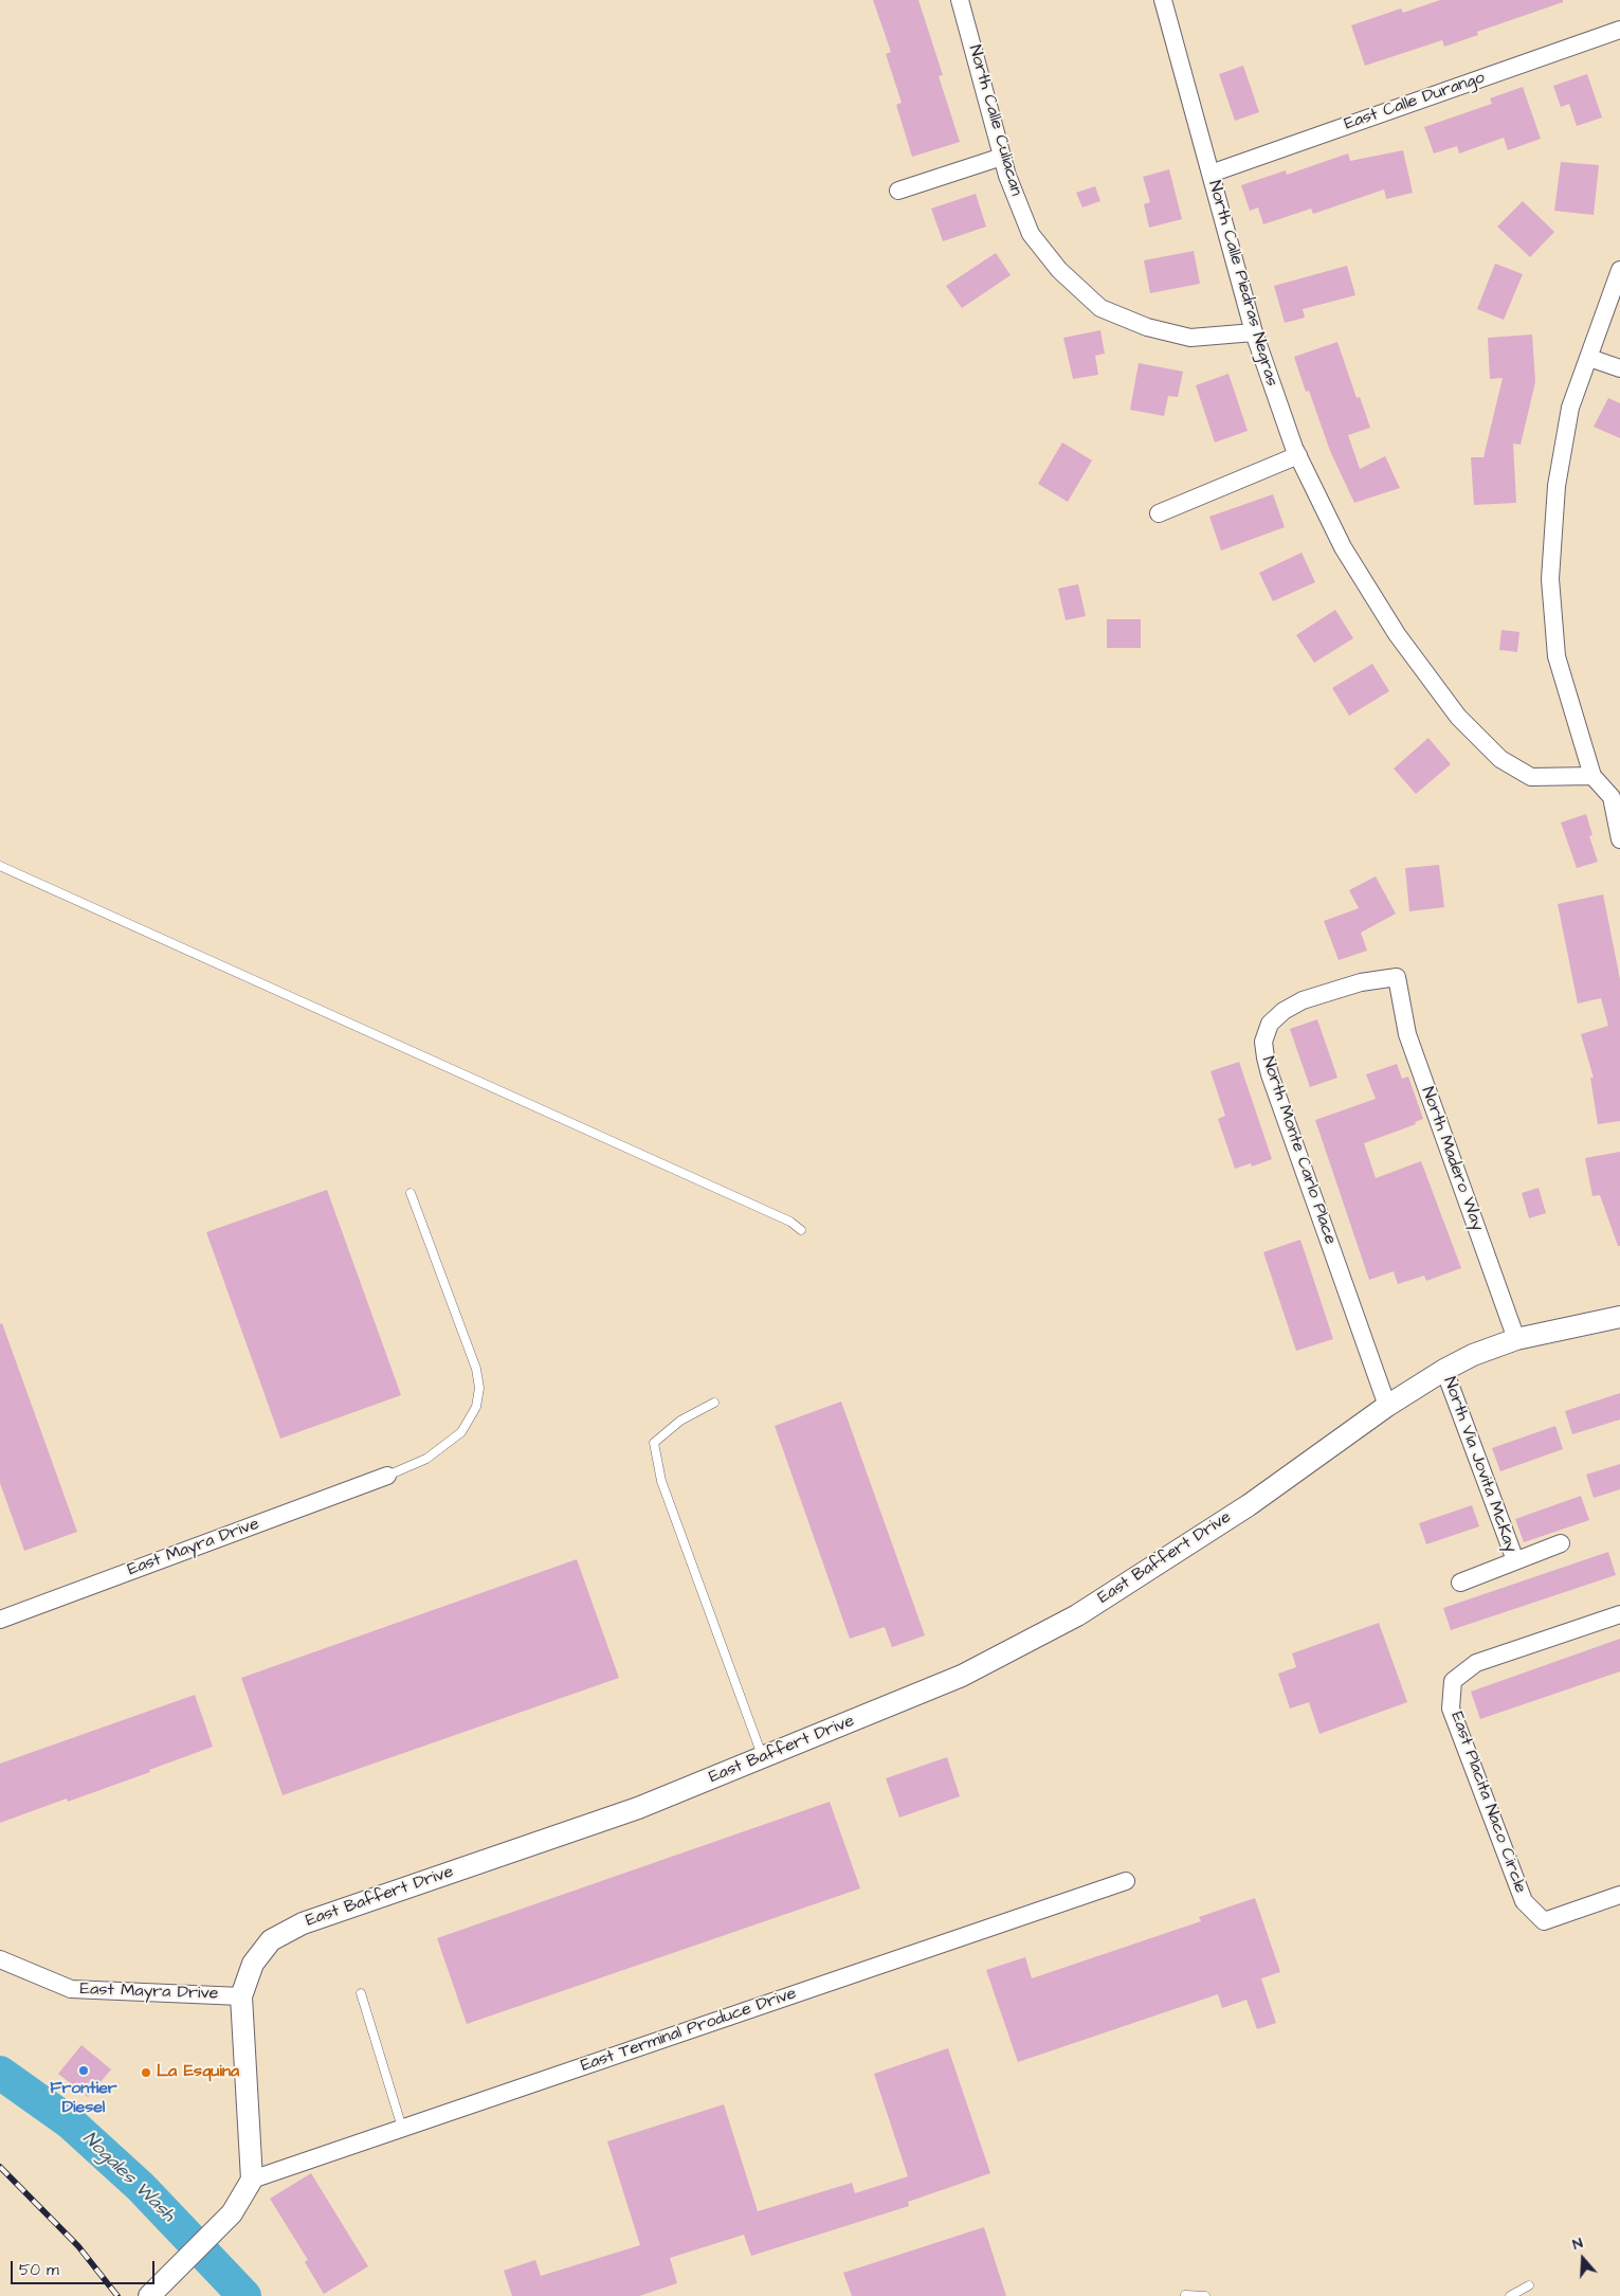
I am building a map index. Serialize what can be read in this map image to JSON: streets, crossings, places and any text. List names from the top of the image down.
{
  "streets": {
    "street": [
      "East Calle Durango",
      "North Calle Culiacan",
      "North Calle Piedras Negras",
      "North Monte Carlo Place",
      "North Madero Way",
      "North Via Jovita McKay",
      "East Mayra Drive",
      "East Baffert Drive",
      "East Placita Naco Circle",
      "East Terminal Produce Drive"
    ]
  },
  "crossings": [
    ["East Calle Durango", "North Calle Piedras Negras"],
    ["North Calle Culiacan", "North Calle Piedras Negras"],
    ["North Monte Carlo Place", "North Madero Way"],
    ["North Monte Carlo Place", "East Baffert Drive"],
    ["North Madero Way", "East Baffert Drive"],
    ["North Via Jovita McKay", "East Baffert Drive"],
    ["East Mayra Drive", "East Baffert Drive"],
    ["East Baffert Drive", "East Terminal Produce Drive"]
  ],
  "water": ["Nogales Wash"],
  "places": ["Frontier Diesel", "La Esquina"],
  "scale_bar": "50 m",
  "north": "top"
}
